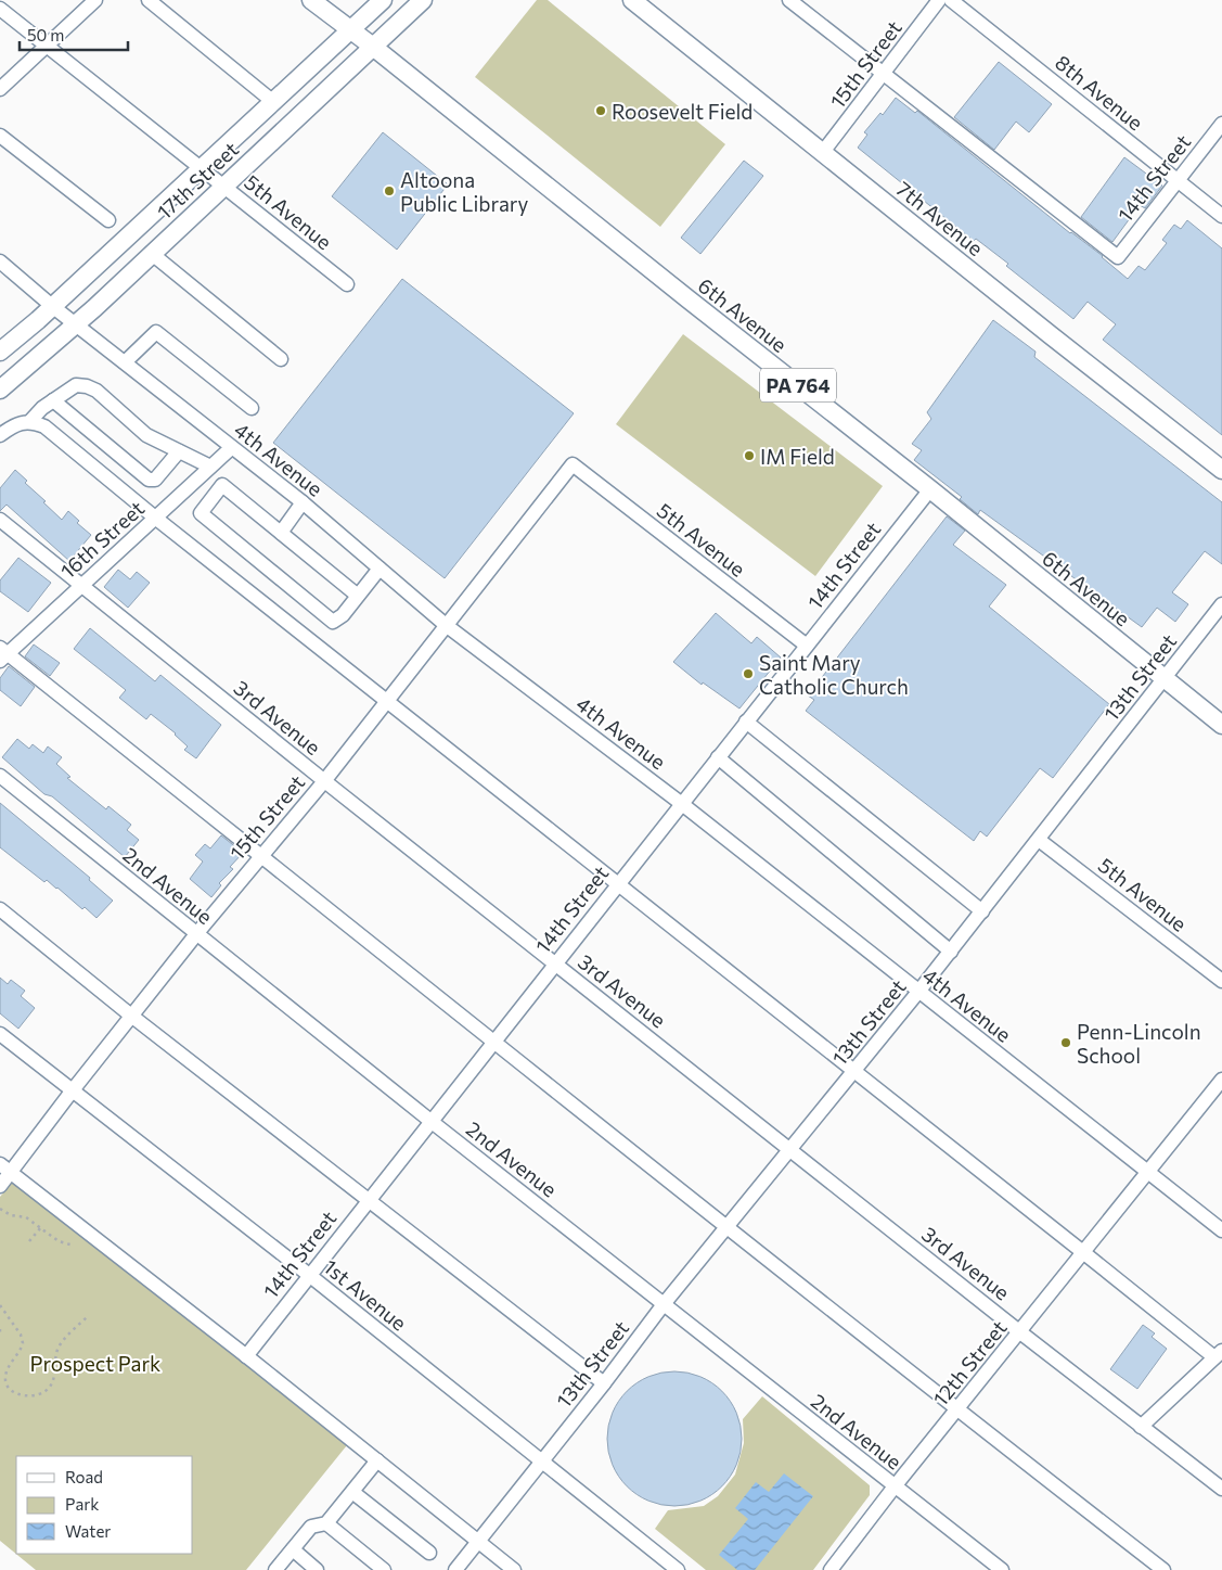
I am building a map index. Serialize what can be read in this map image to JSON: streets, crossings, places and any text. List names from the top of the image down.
{
  "streets": {
    "main road": [
      "17th Street",
      "7th Avenue",
      "6th Avenue",
      "PA 764"
    ],
    "street": [
      "15th Street",
      "8th Avenue",
      "14th Street",
      "5th Avenue",
      "4th Avenue",
      "16th Street",
      "13th Street",
      "3rd Avenue",
      "2nd Avenue",
      "1st Avenue",
      "12th Street"
    ]
  },
  "crossings": [
    ["15th Street", "14th Street"],
    ["15th Street", "5th Avenue"],
    ["15th Street", "7th Avenue"],
    ["15th Street", "4th Avenue"],
    ["15th Street", "3rd Avenue"],
    ["15th Street", "2nd Avenue"],
    ["15th Street", "1st Avenue"],
    ["8th Avenue", "14th Street"],
    ["14th Street", "5th Avenue"],
    ["14th Street", "6th Avenue"],
    ["14th Street", "4th Avenue"],
    ["14th Street", "3rd Avenue"],
    ["14th Street", "2nd Avenue"],
    ["14th Street", "1st Avenue"],
    ["17th Street", "5th Avenue"],
    ["17th Street", "6th Avenue"],
    ["17th Street", "4th Avenue"],
    ["5th Avenue", "13th Street"],
    ["6th Avenue", "13th Street"],
    ["4th Avenue", "16th Street"],
    ["4th Avenue", "13th Street"],
    ["4th Avenue", "12th Street"],
    ["16th Street", "3rd Avenue"],
    ["13th Street", "3rd Avenue"],
    ["13th Street", "2nd Avenue"],
    ["13th Street", "1st Avenue"],
    ["3rd Avenue", "12th Street"],
    ["2nd Avenue", "12th Street"]
  ],
  "parks": ["Prospect Park"],
  "places": [
    "Roosevelt Field",
    "Altoona Public Library",
    "IM Field",
    "Saint Mary Catholic Church",
    "Penn-Lincoln School"
  ],
  "legend": ["Road", "Park", "Water"],
  "scale_bar": "50 m"
}
